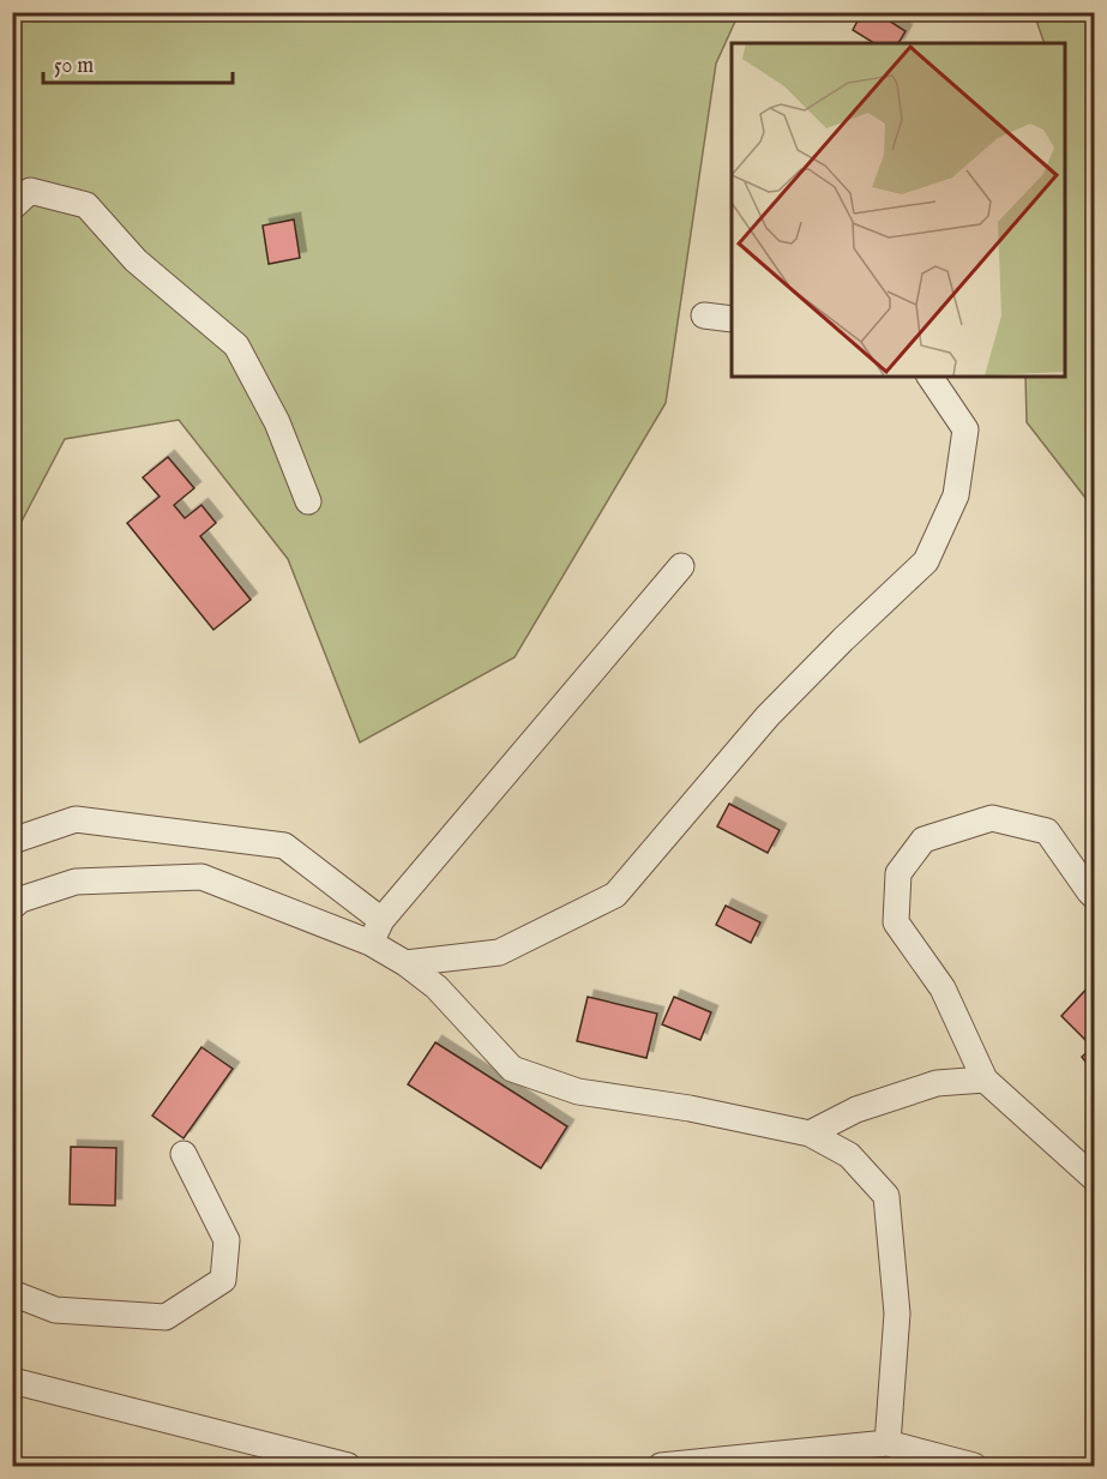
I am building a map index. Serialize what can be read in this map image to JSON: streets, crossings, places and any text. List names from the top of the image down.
{
  "scale_bar": "50 m"
}
